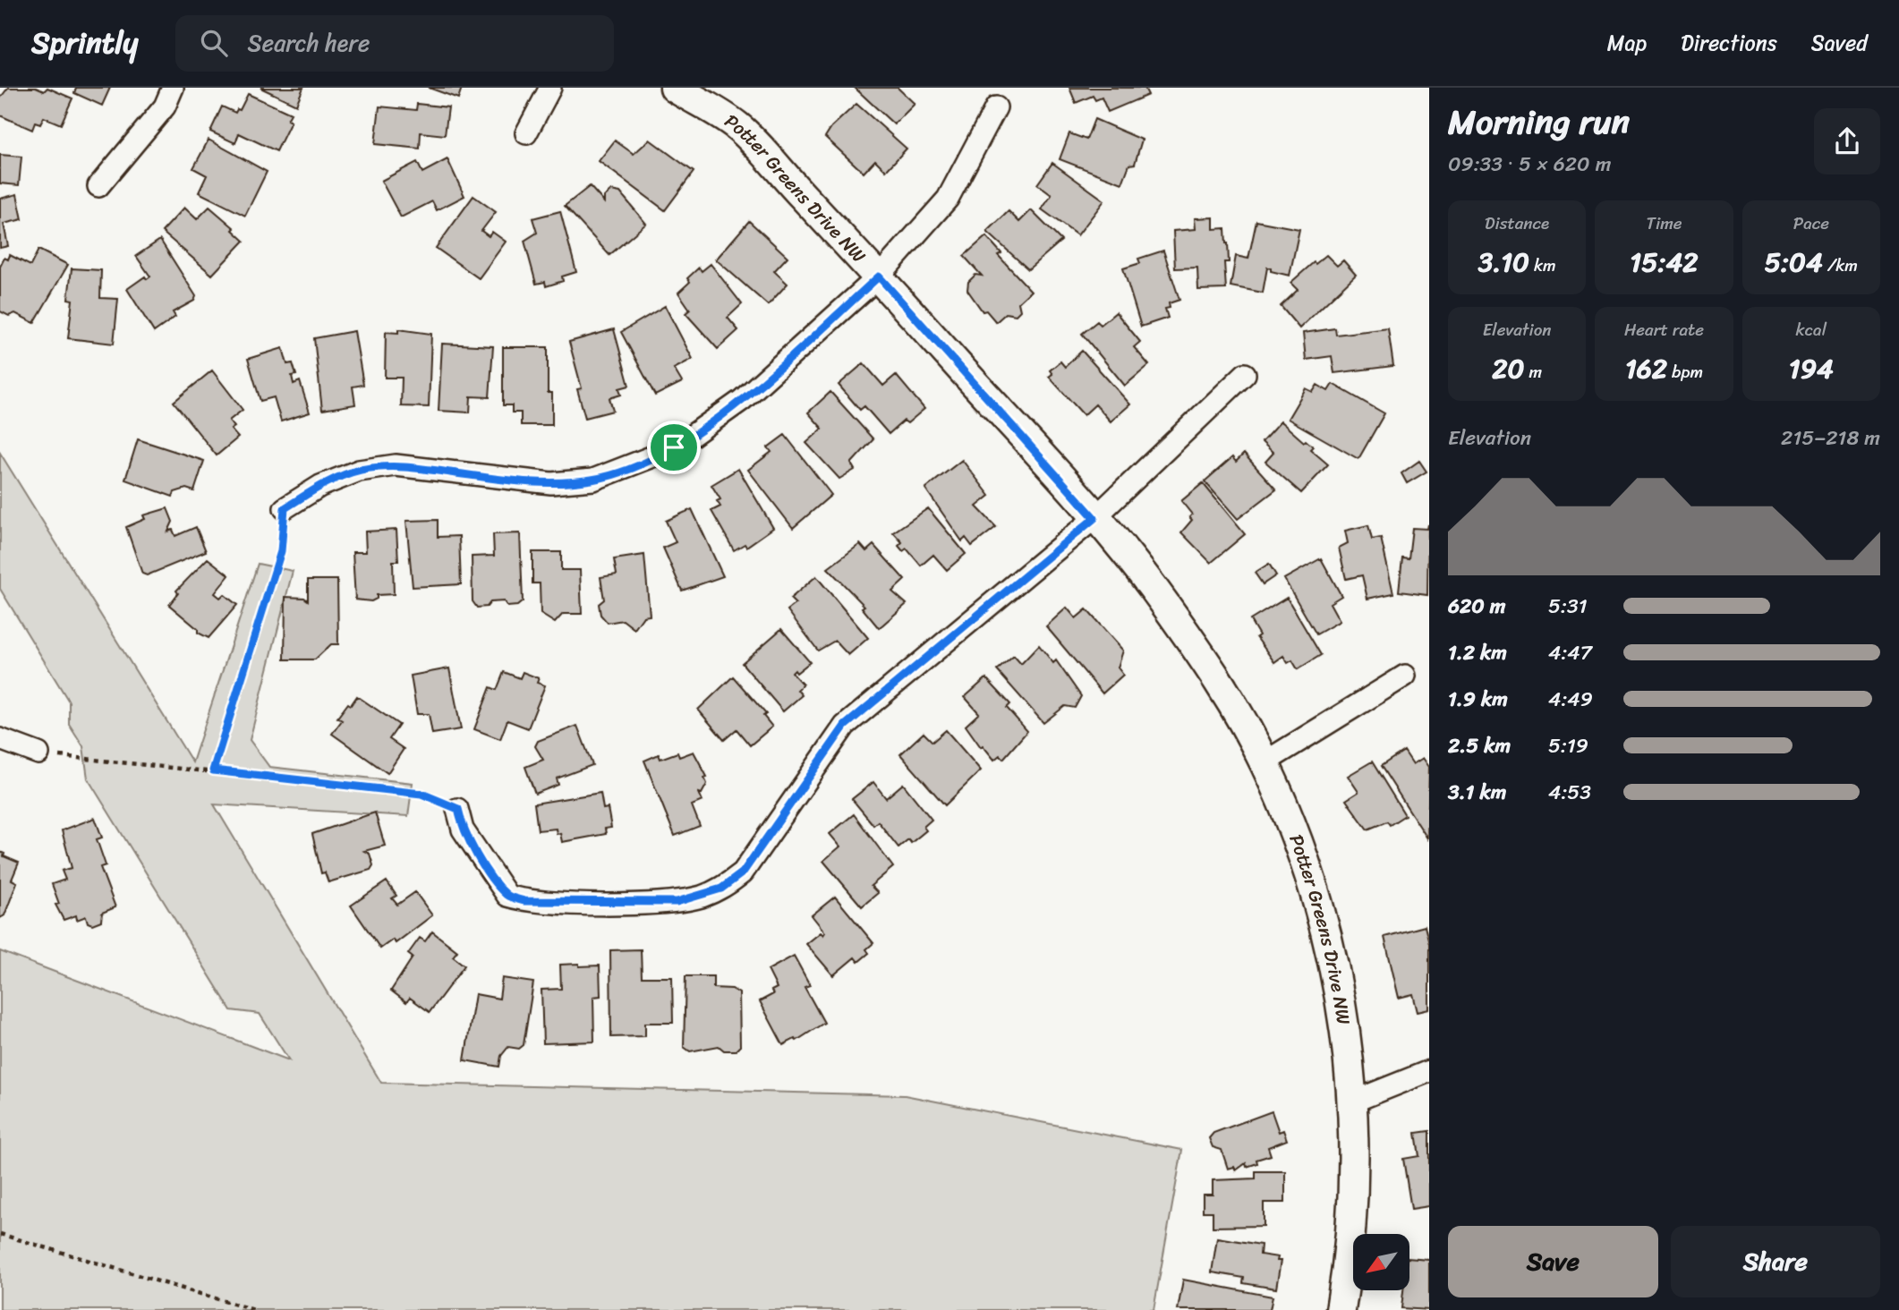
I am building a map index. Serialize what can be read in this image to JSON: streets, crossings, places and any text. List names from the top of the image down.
{
  "streets": {
    "street": ["Potter Greens Drive NW"]
  },
  "north": "bottom left",
  "page": {
    "header": "Sprintly",
    "search": "Search here",
    "nav": ["Map", "Directions", "Saved"],
    "heading": ["Morning run", "09:33 · 5 × 620 m"],
    "stats": [
      ["Distance", "3.10 km"],
      ["Time", "15:42"],
      ["Pace", "5:04 /km"],
      ["Elevation", "20 m"],
      ["Heart rate", "162 bpm"],
      ["kcal", "194"]
    ],
    "chart": ["Elevation", "215–218 m"],
    "list": [
      {
        "name": "620 m",
        "note": "5:31"
      },
      {
        "name": "1.2 km",
        "note": "4:47"
      },
      {
        "name": "1.9 km",
        "note": "4:49"
      },
      {
        "name": "2.5 km",
        "note": "5:19"
      },
      {
        "name": "3.1 km",
        "note": "4:53"
      }
    ],
    "buttons": ["Save", "Share"]
  }
}
